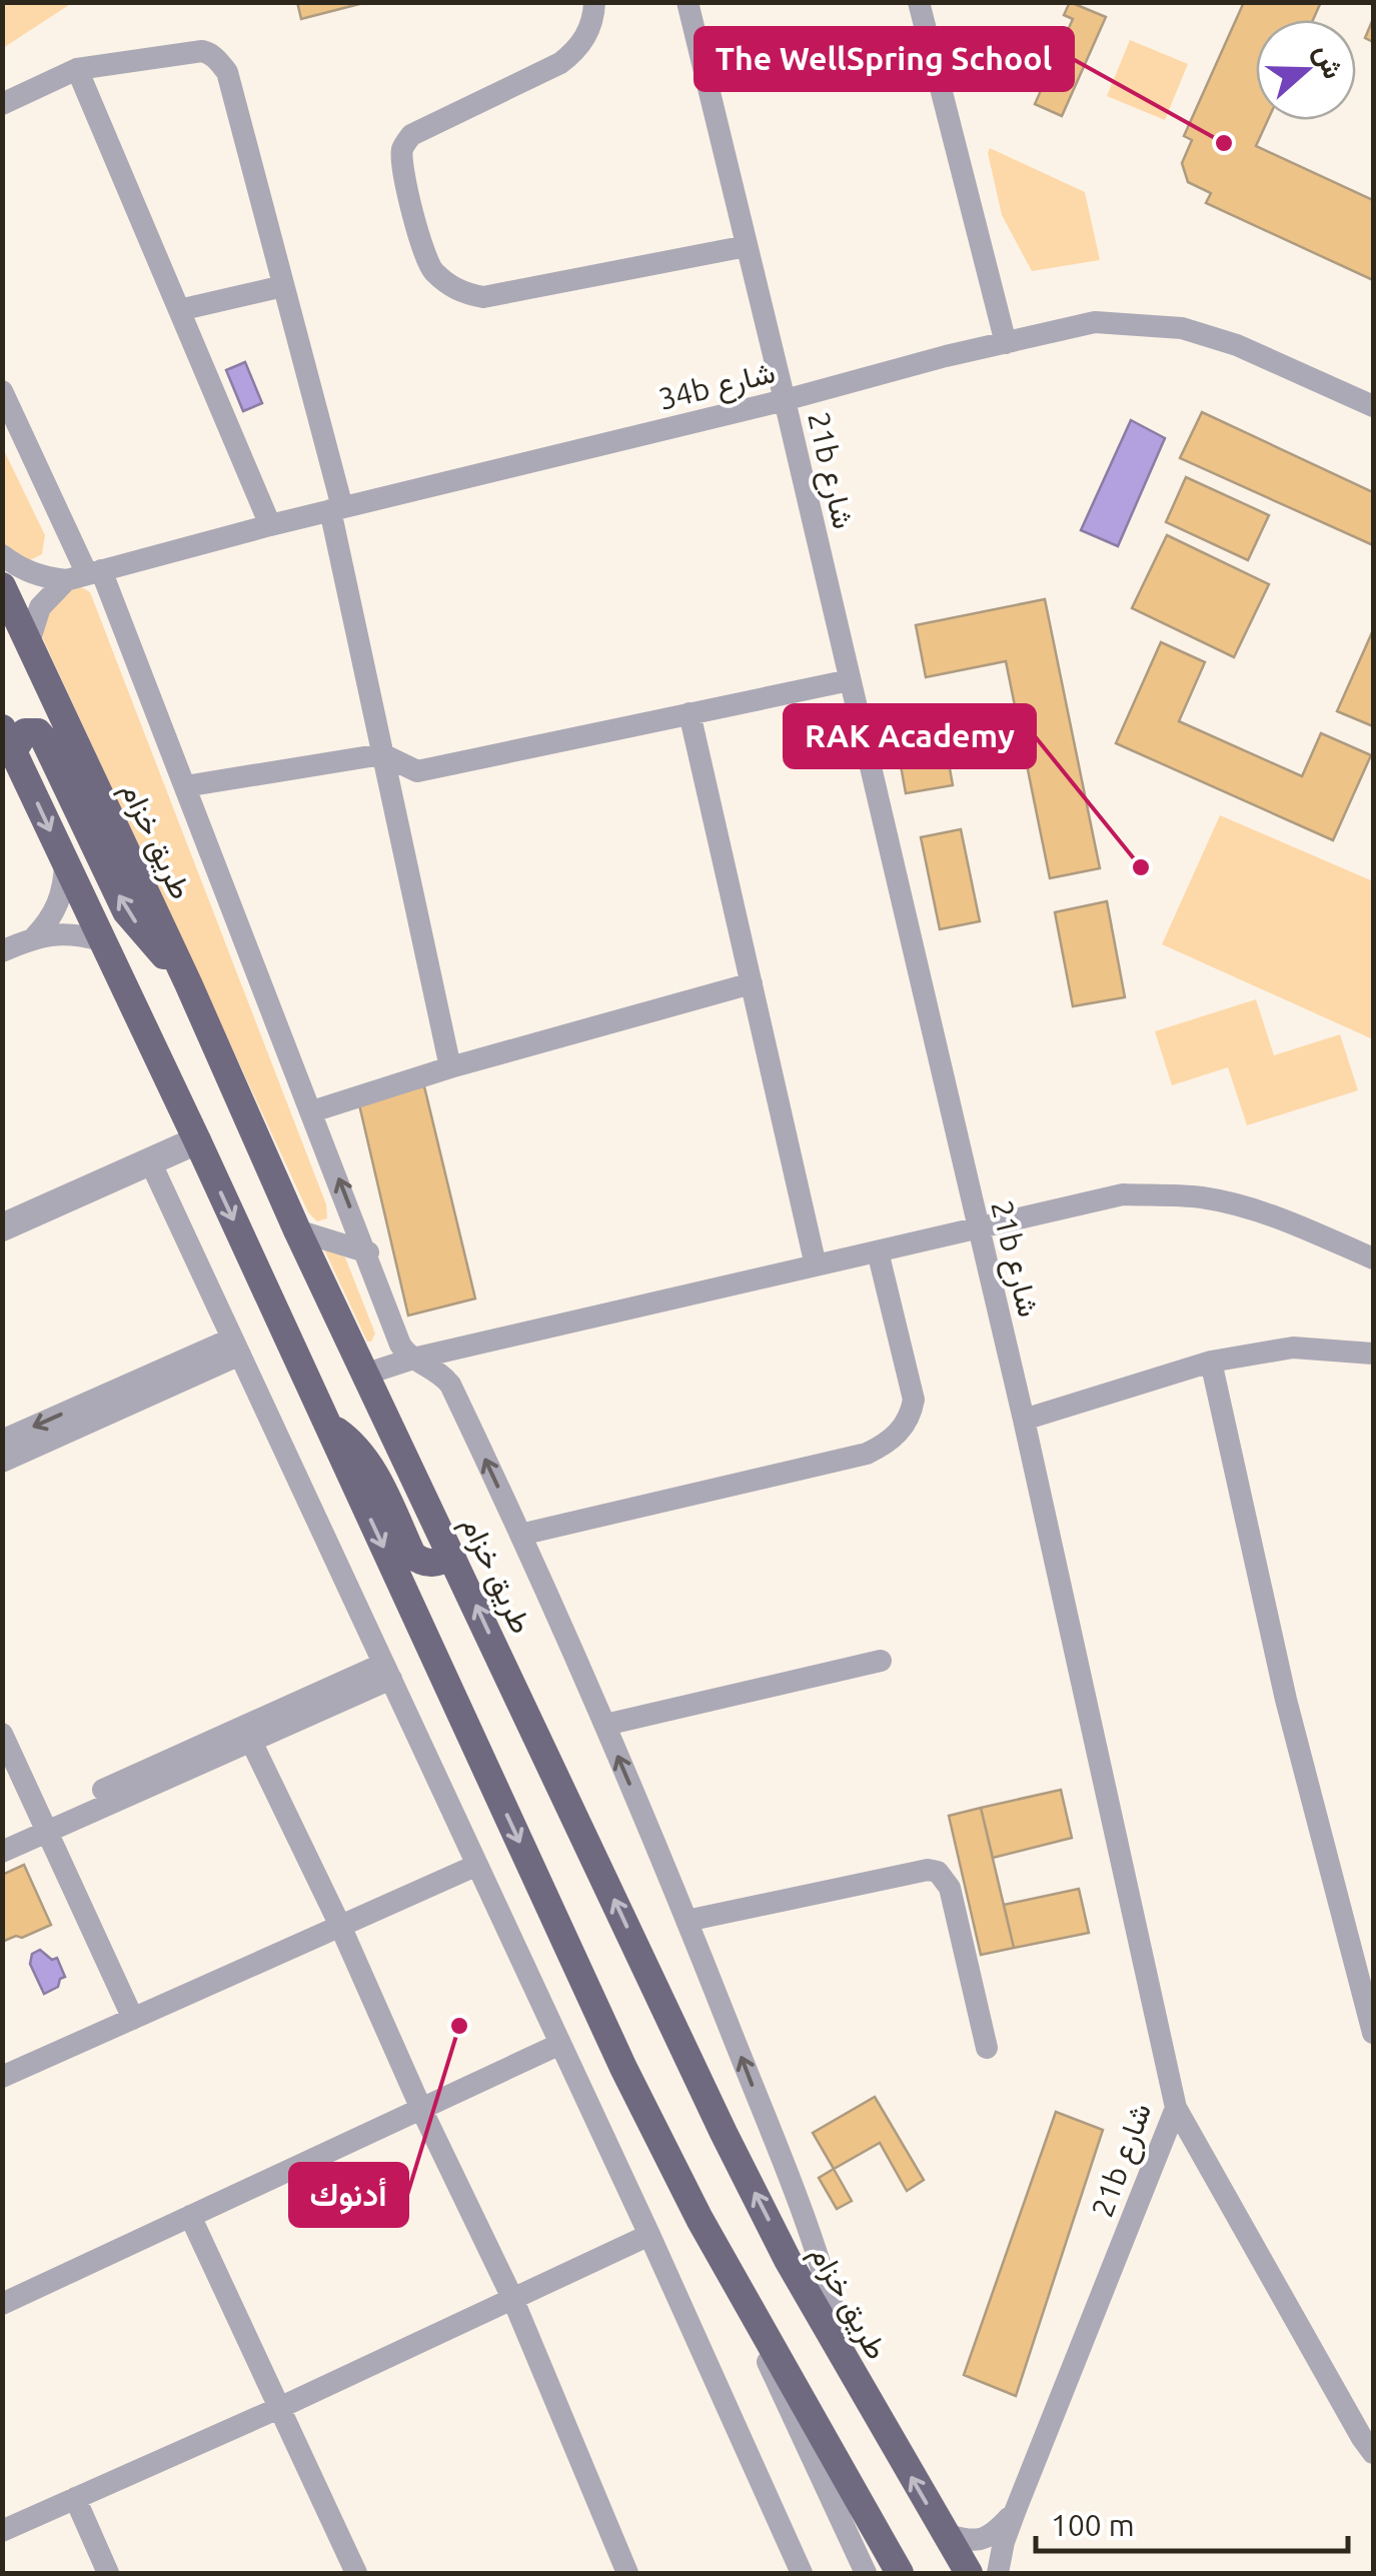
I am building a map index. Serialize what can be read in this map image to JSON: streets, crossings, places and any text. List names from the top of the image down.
{
  "streets": {
    "main road": ["طريق خزام"],
    "street": ["34b شارع", "21b شارع"]
  },
  "crossings": [
    ["34b شارع", "21b شارع"]
  ],
  "places": ["The WellSpring School", "RAK Academy", "أدنوك"],
  "scale_bar": "100 m",
  "north": "right"
}
